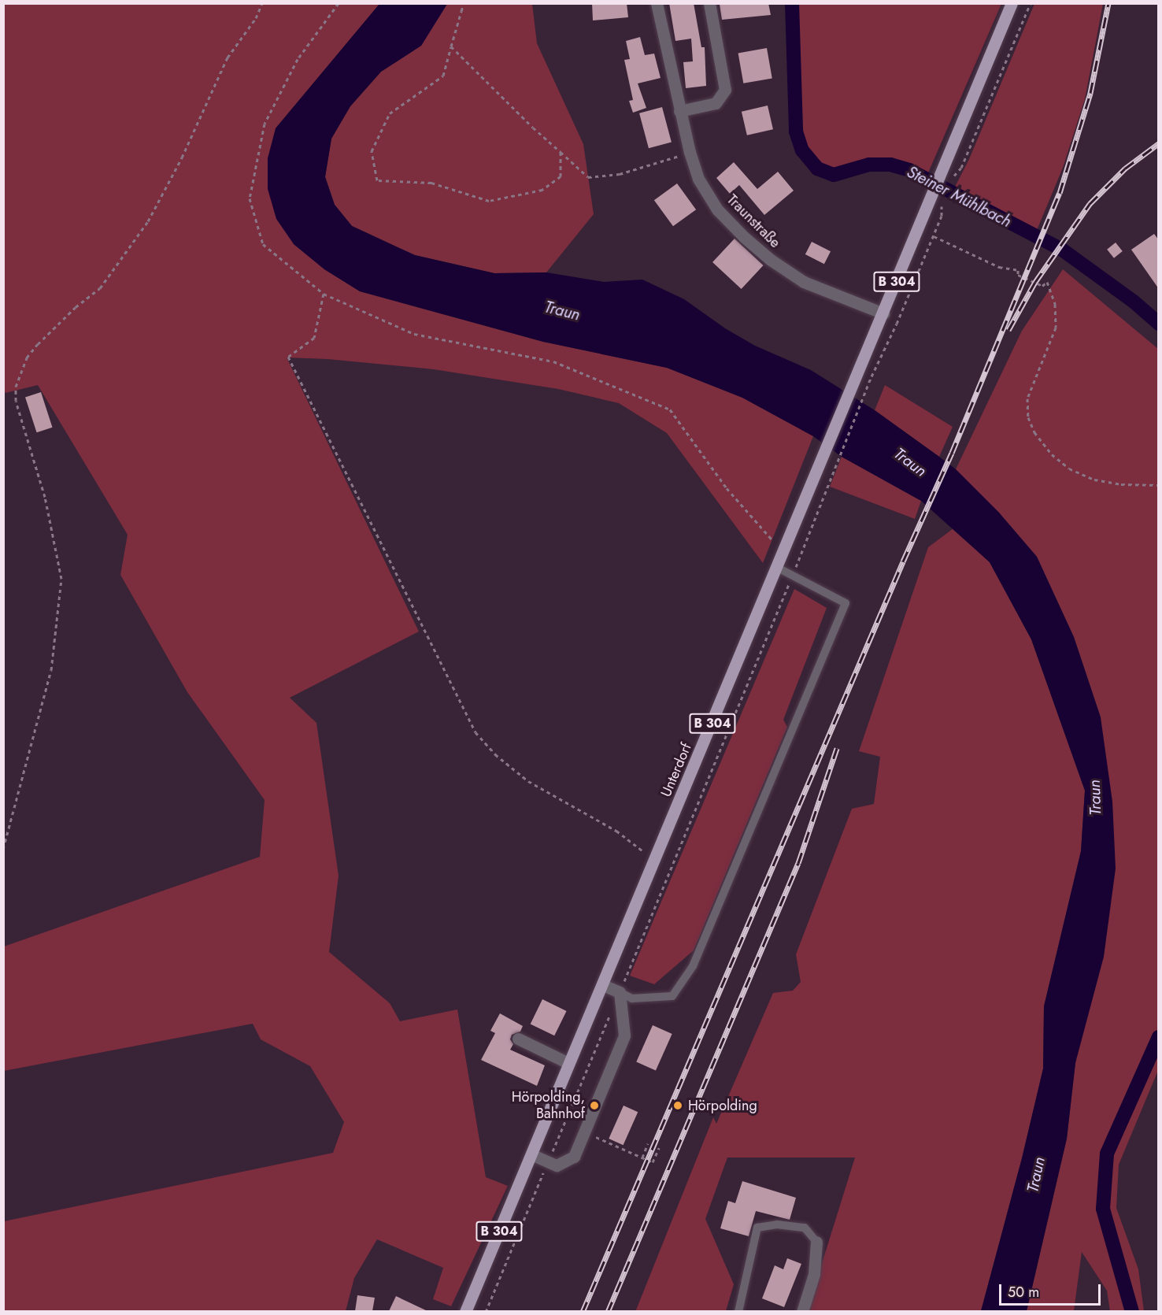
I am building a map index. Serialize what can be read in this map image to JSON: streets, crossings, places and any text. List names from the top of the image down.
{
  "streets": {
    "main road": ["B 304", "Unterdorf"],
    "street": ["Traunstraße"]
  },
  "crossings": [
    ["Traunstraße", "B 304"],
    ["Traunstraße", "Unterdorf"],
    ["B 304", "Unterdorf"]
  ],
  "water": ["Steiner Mühlbach", "Traun"],
  "places": ["Hörpolding, Bahnhof", "Hörpolding"],
  "scale_bar": "50 m"
}
